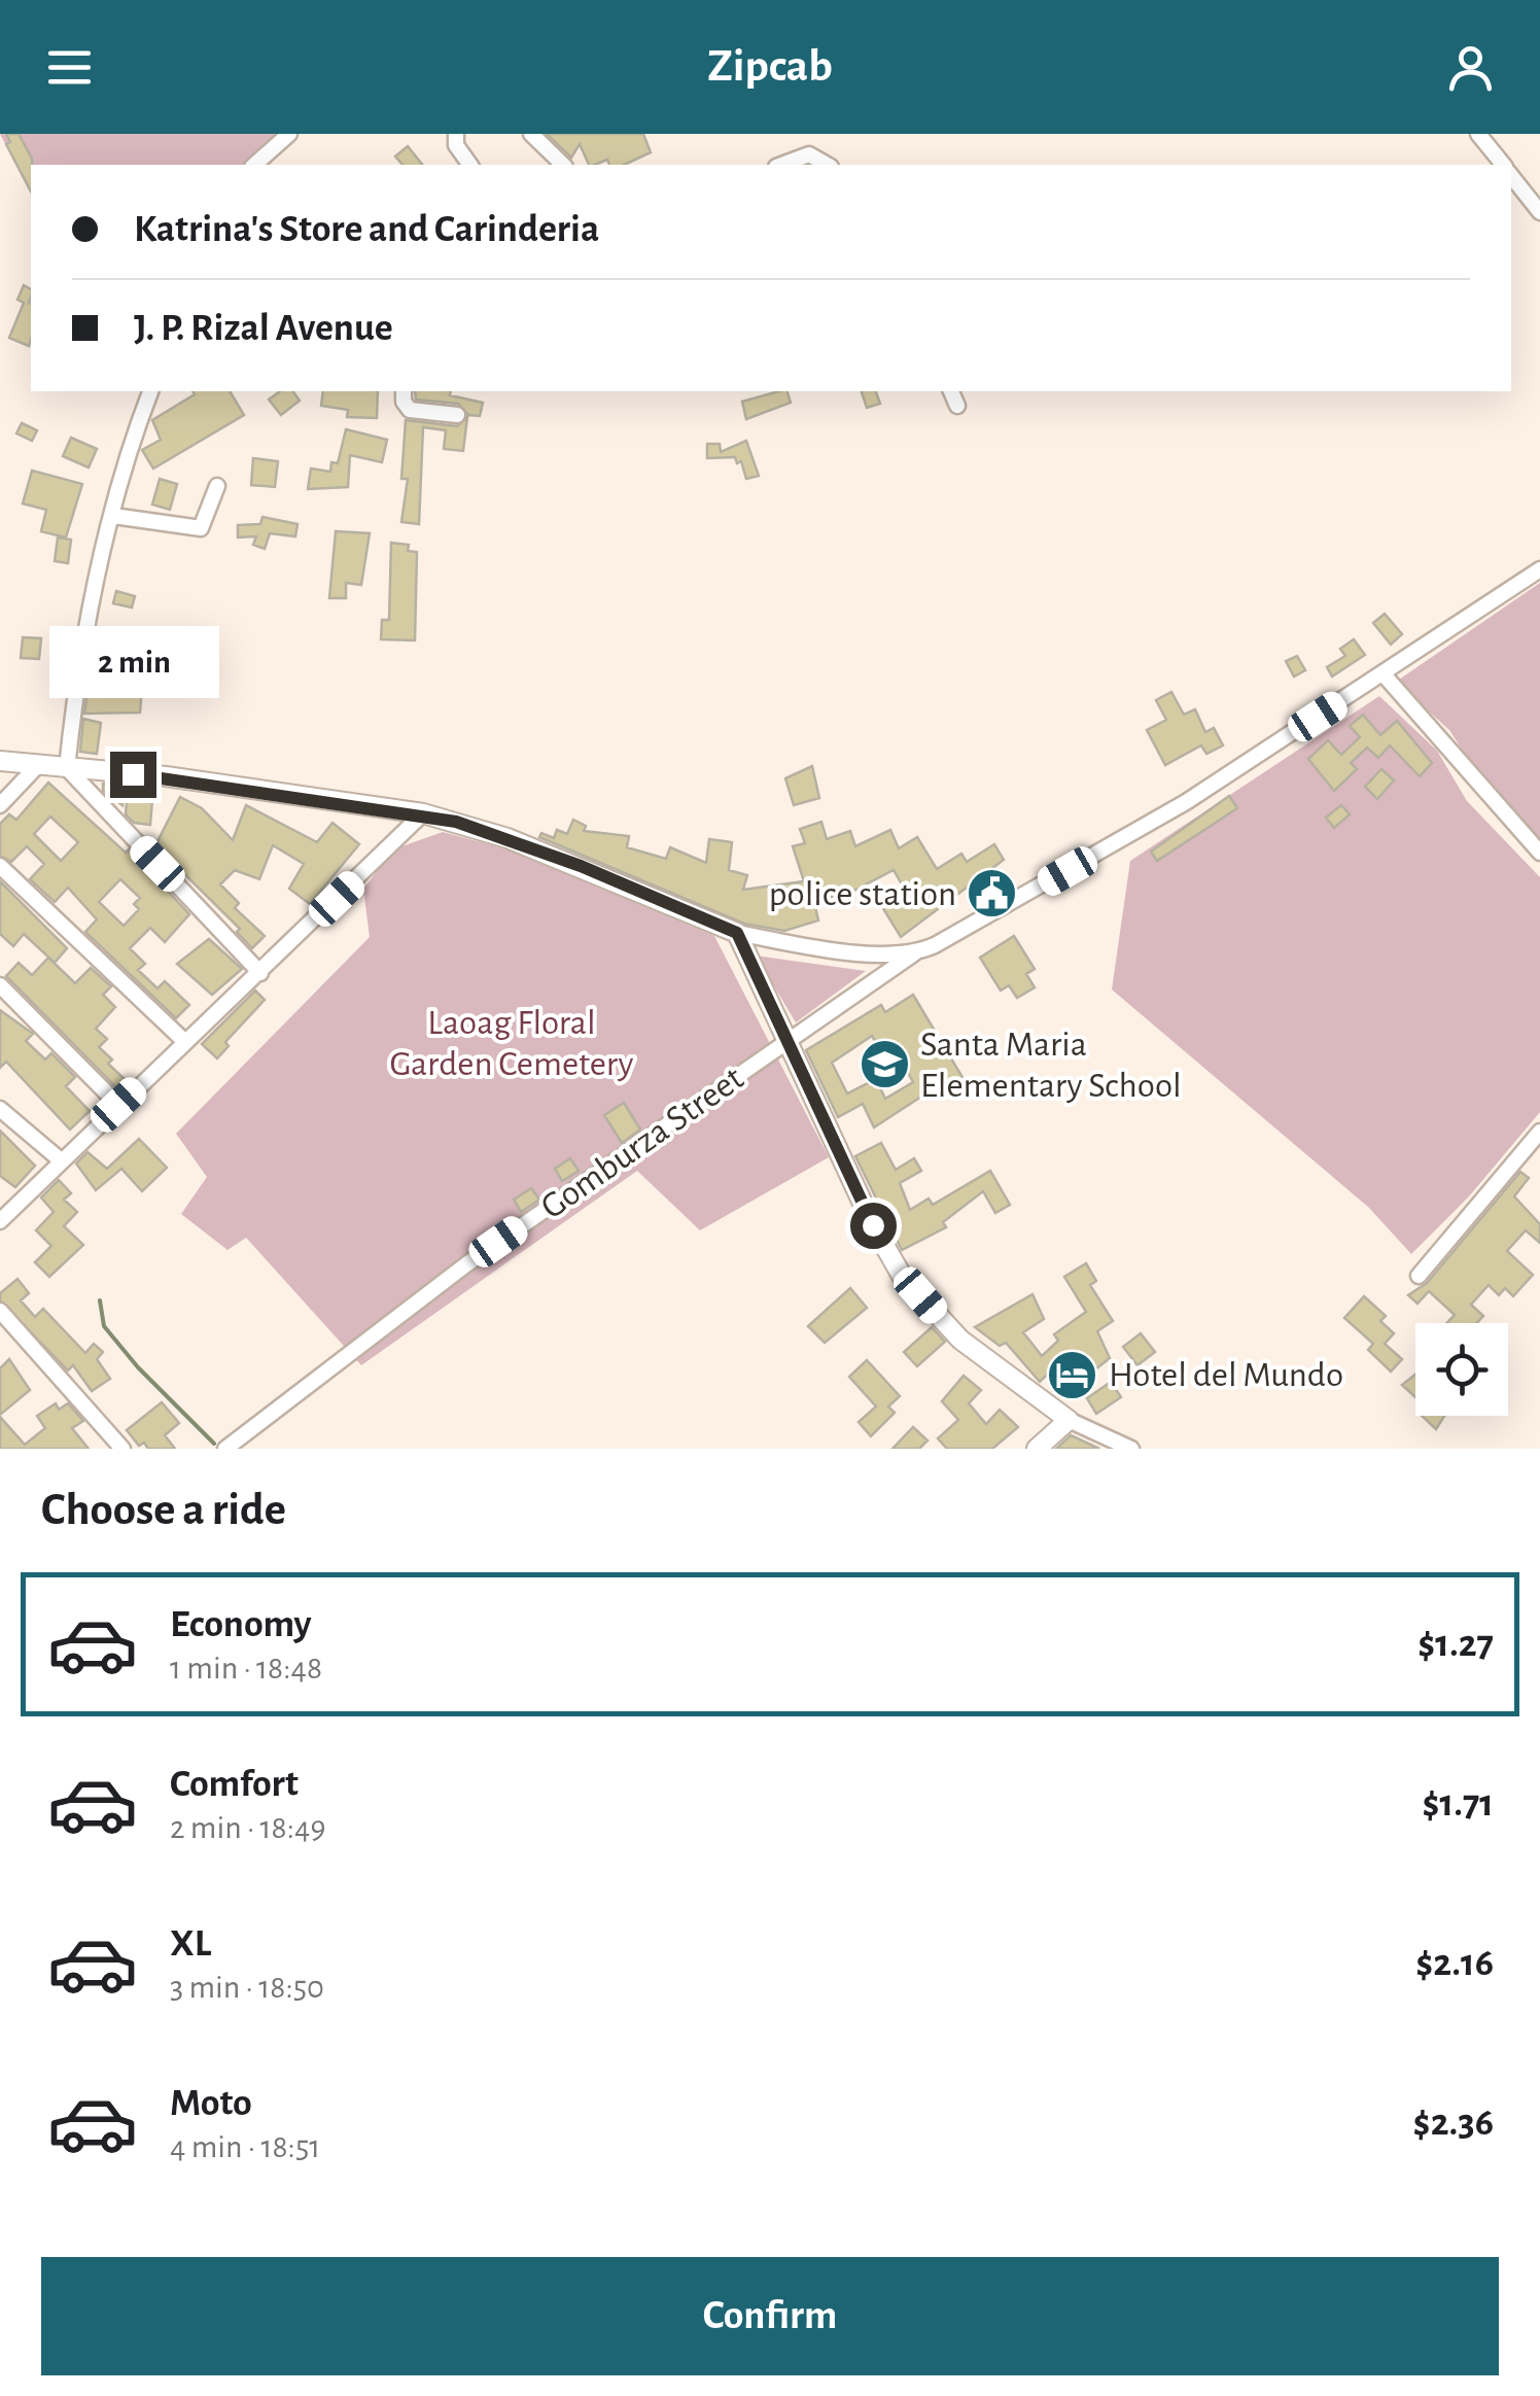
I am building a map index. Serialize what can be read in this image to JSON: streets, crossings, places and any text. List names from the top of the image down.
{
  "streets": {
    "street": ["Gomburza Street"]
  },
  "parks": ["Laoag Floral Garden Cemetery"],
  "places": {
    "public building": ["police station"],
    "school or university": ["Santa Maria Elementary School"],
    "hotel": ["Hotel del Mundo"]
  },
  "page": {
    "header": "Zipcab",
    "banner": ["Katrina's Store and Carinderia", "J. P. Rizal Avenue"],
    "bubble": "2 min",
    "heading": "Choose a ride",
    "list": [
      {
        "name": "Economy",
        "note": "1 min · 18:48",
        "value": "$1.27"
      },
      {
        "name": "Comfort",
        "note": "2 min · 18:49",
        "value": "$1.71"
      },
      {
        "name": "XL",
        "note": "3 min · 18:50",
        "value": "$2.16"
      },
      {
        "name": "Moto",
        "note": "4 min · 18:51",
        "value": "$2.36"
      }
    ],
    "buttons": "Confirm"
  }
}
